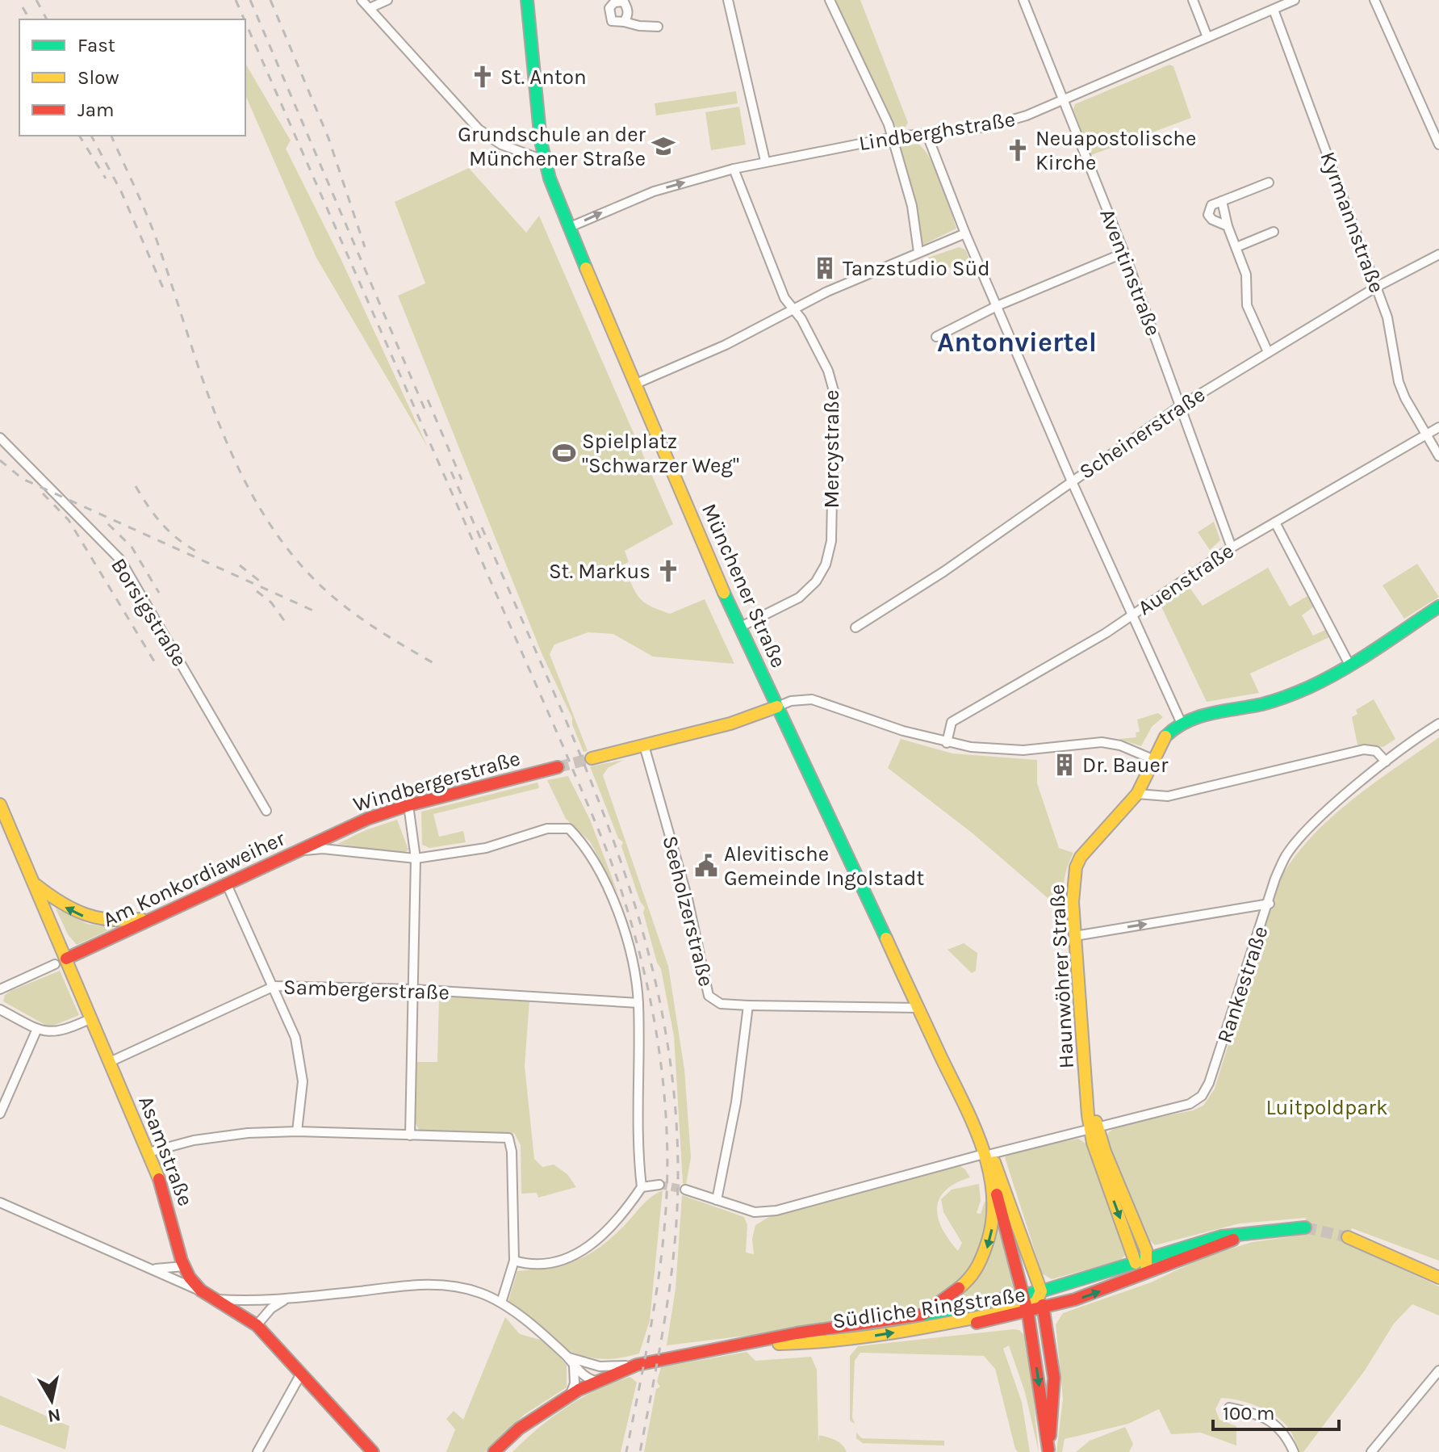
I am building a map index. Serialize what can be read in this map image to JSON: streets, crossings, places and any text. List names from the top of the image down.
{
  "streets": {
    "main road": [
      "Münchener Straße",
      "Windbergerstraße",
      "Am Konkordiaweiher",
      "Haunwöhrer Straße",
      "Asamstraße",
      "Südliche Ringstraße"
    ],
    "street": [
      "Lindberghstraße",
      "Kyrmannstraße",
      "Aventinstraße",
      "Scheinerstraße",
      "Mercystraße",
      "Auenstraße",
      "Borsigstraße",
      "Seeholzerstraße",
      "Rankestraße",
      "Sambergerstraße"
    ]
  },
  "crossings": [
    ["Lindberghstraße", "Kyrmannstraße"],
    ["Lindberghstraße", "Aventinstraße"],
    ["Lindberghstraße", "Mercystraße"],
    ["Lindberghstraße", "Münchener Straße"],
    ["Kyrmannstraße", "Scheinerstraße"],
    ["Kyrmannstraße", "Auenstraße"],
    ["Aventinstraße", "Scheinerstraße"],
    ["Aventinstraße", "Auenstraße"],
    ["Mercystraße", "Münchener Straße"],
    ["Münchener Straße", "Seeholzerstraße"],
    ["Münchener Straße", "Rankestraße"],
    ["Münchener Straße", "Südliche Ringstraße"],
    ["Windbergerstraße", "Am Konkordiaweiher"],
    ["Am Konkordiaweiher", "Sambergerstraße"],
    ["Am Konkordiaweiher", "Asamstraße"],
    ["Haunwöhrer Straße", "Rankestraße"],
    ["Haunwöhrer Straße", "Südliche Ringstraße"],
    ["Sambergerstraße", "Asamstraße"]
  ],
  "districts": ["Antonviertel"],
  "parks": ["Luitpoldpark"],
  "places": {
    "church": ["St. Anton", "Neuapostolische Kirche", "St. Markus"],
    "school or university": ["Grundschule an der Münchener Straße"],
    "building": ["Tanzstudio Süd", "Dr. Bauer"],
    "sports": ["Spielplatz \"Schwarzer Weg\""],
    "public building": ["Alevitische Gemeinde Ingolstadt"]
  },
  "legend": ["Fast", "Slow", "Jam"],
  "scale_bar": "100 m",
  "north": "bottom"
}
